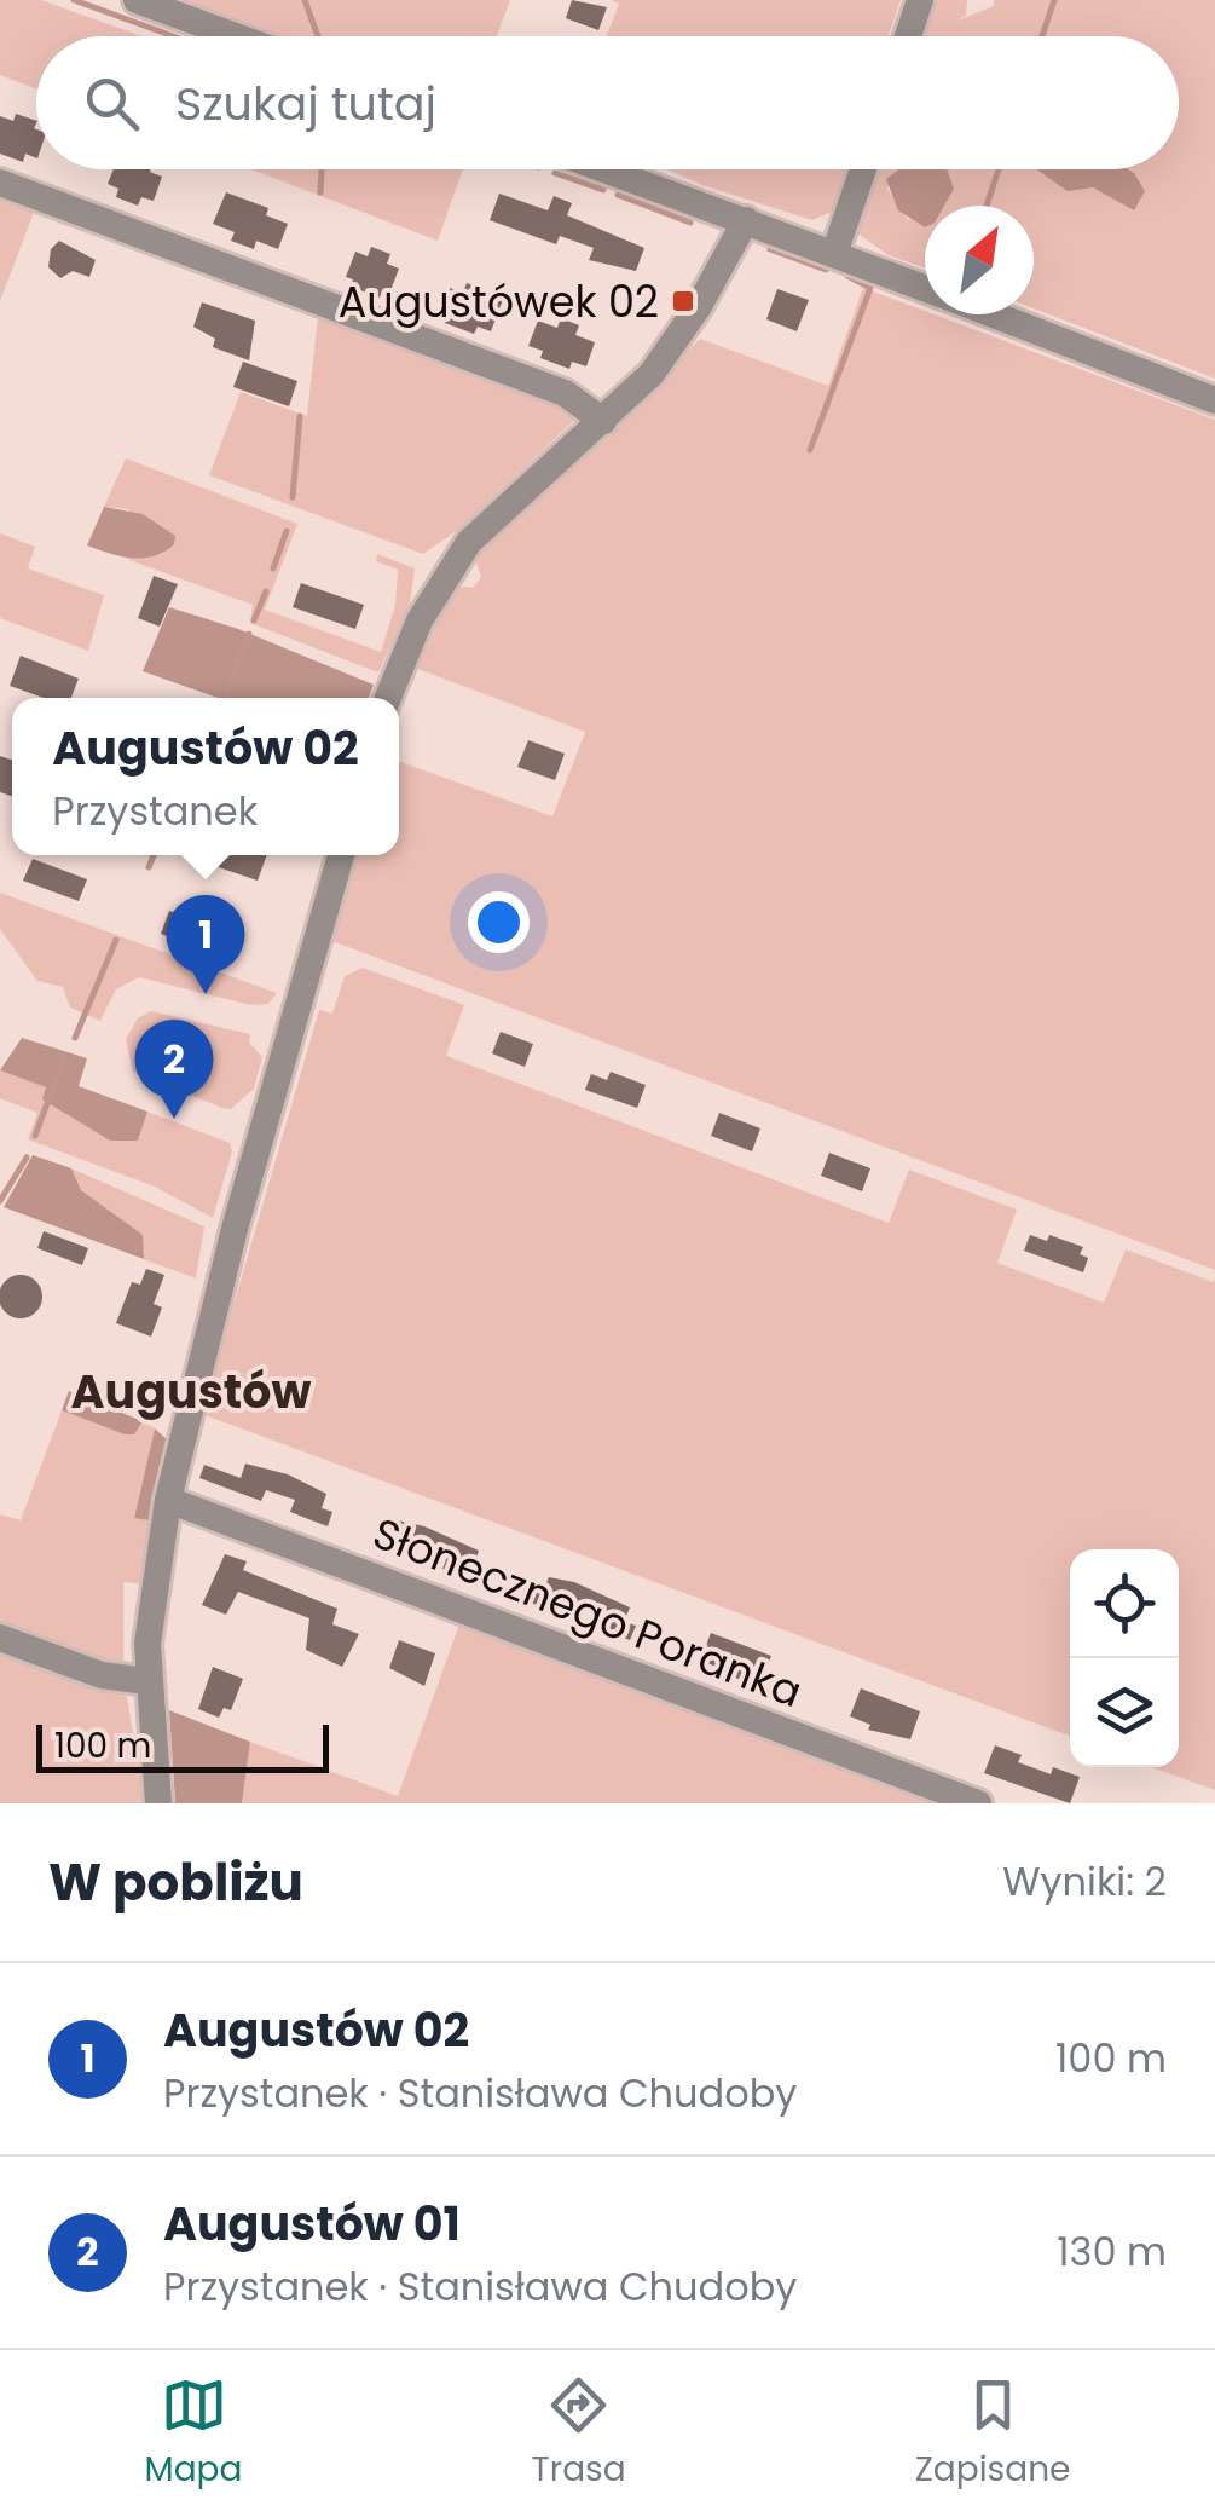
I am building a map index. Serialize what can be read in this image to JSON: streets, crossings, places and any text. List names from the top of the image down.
{
  "streets": {
    "street": ["Słonecznego Poranka"]
  },
  "districts": ["Augustów"],
  "places": {
    "transit": ["Augustówek 02"]
  },
  "scale_bar": "100 m",
  "north": "top right",
  "page": {
    "search": "Szukaj tutaj",
    "popup": ["Augustów 02", "Przystanek"],
    "pins": ["1", "2"],
    "scale": "100 m",
    "heading": ["W pobliżu", "Wyniki: 2"],
    "list": [
      {
        "mark": "1",
        "name": "Augustów 02",
        "note": "Przystanek · Stanisława Chudoby",
        "value": "100 m"
      },
      {
        "mark": "2",
        "name": "Augustów 01",
        "note": "Przystanek · Stanisława Chudoby",
        "value": "130 m"
      }
    ],
    "nav": ["Mapa", "Trasa", "Zapisane"]
  }
}
